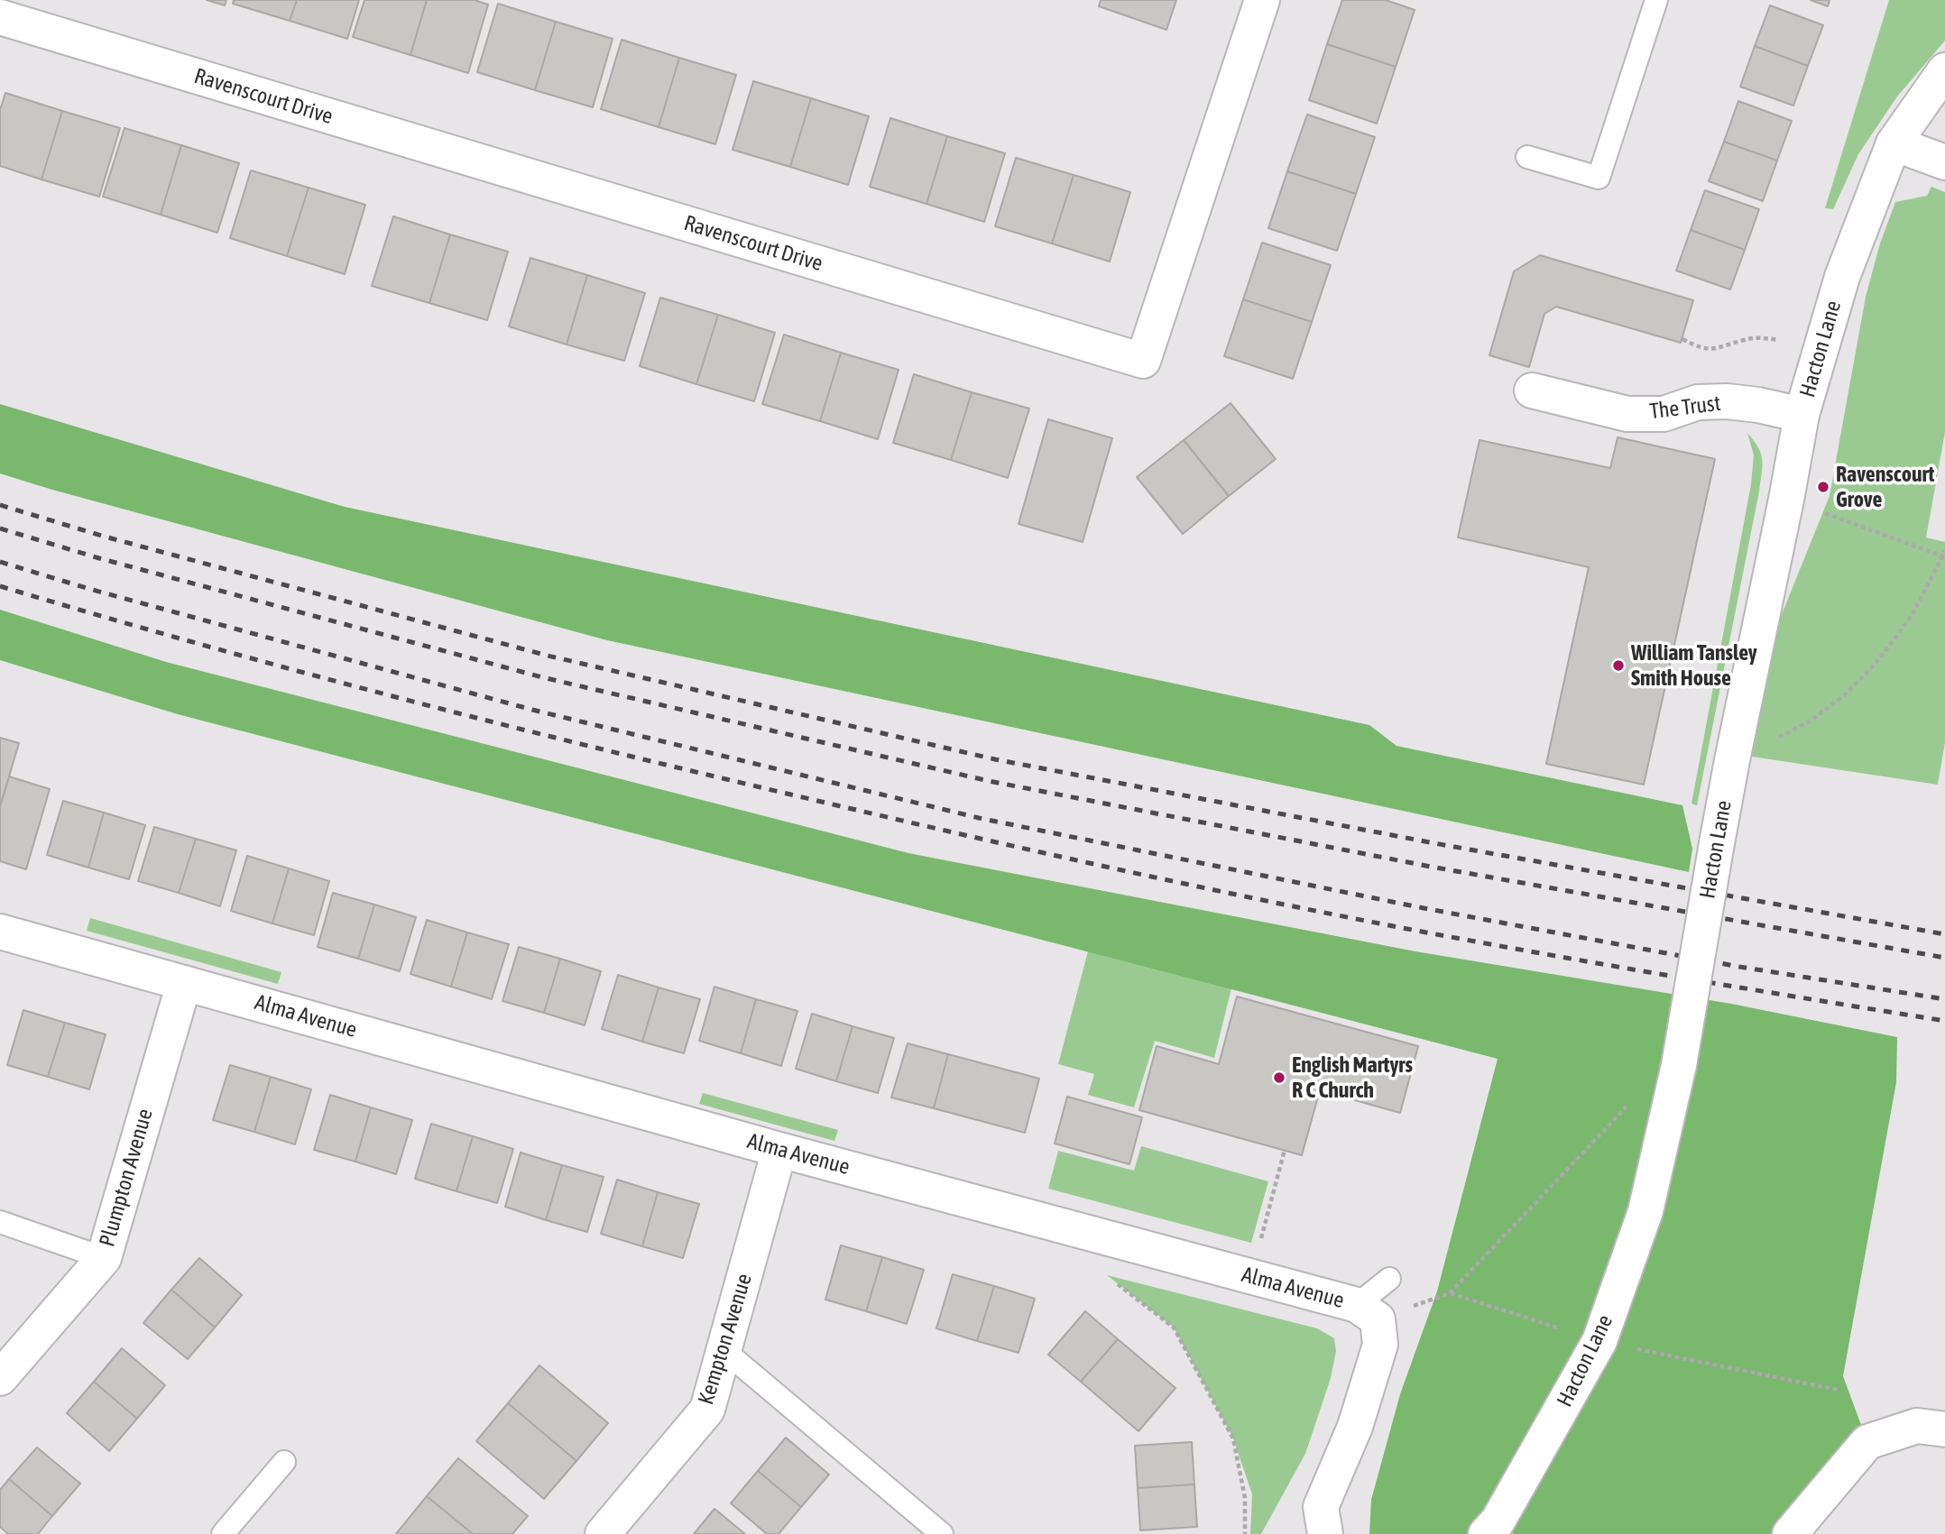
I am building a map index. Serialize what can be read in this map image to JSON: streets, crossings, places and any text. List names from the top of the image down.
{
  "streets": {
    "street": [
      "Ravenscourt Drive",
      "Hacton Lane",
      "The Trust",
      "Alma Avenue",
      "Plumpton Avenue",
      "Kempton Avenue"
    ]
  },
  "crossings": [
    ["Hacton Lane", "The Trust"],
    ["Alma Avenue", "Plumpton Avenue"],
    ["Alma Avenue", "Kempton Avenue"]
  ],
  "places": ["Ravenscourt Grove", "William Tansley Smith House", "English Martyrs R C Church"]
}
